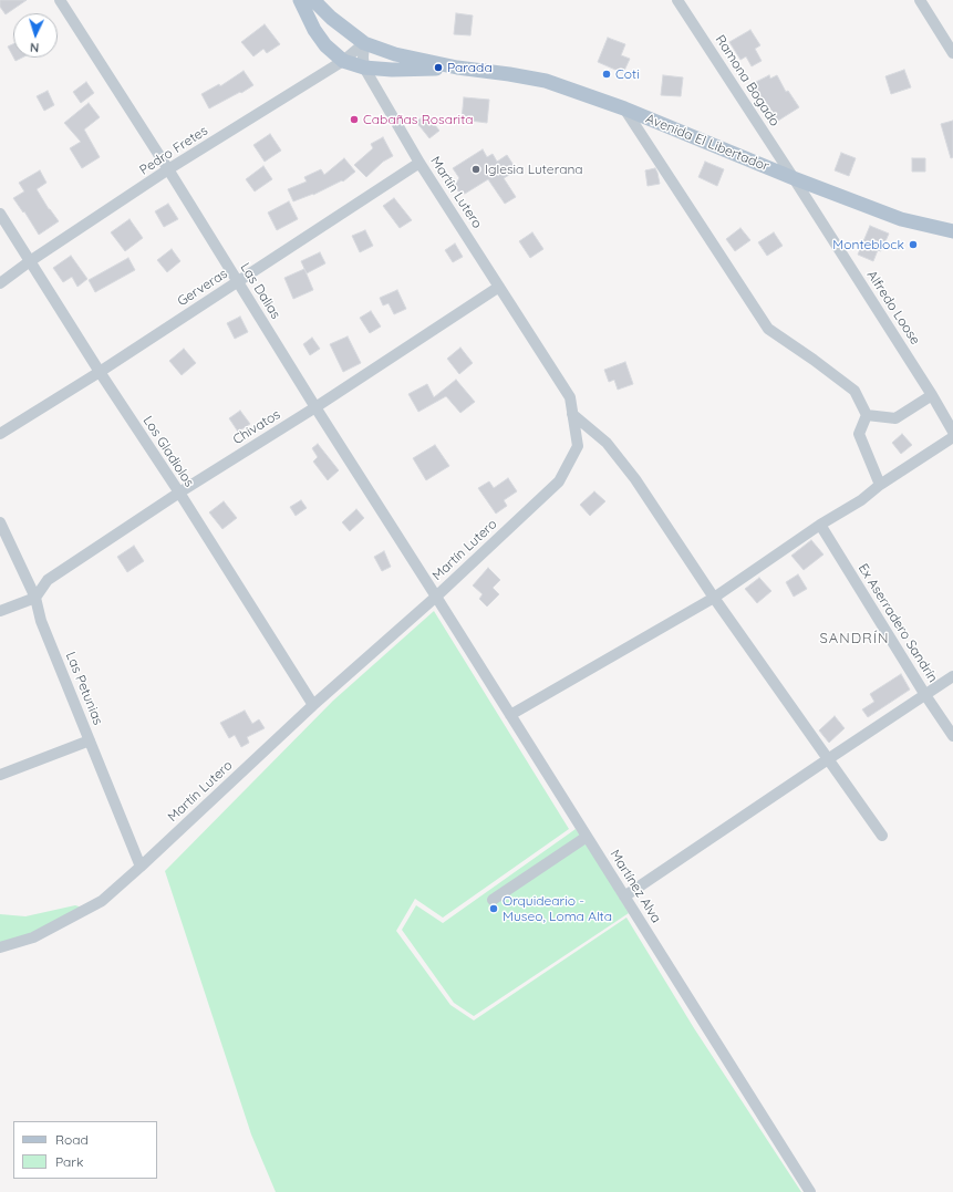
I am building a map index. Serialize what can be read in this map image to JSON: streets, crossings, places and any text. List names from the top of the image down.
{
  "streets": {
    "main road": ["Avenida El Libertador"],
    "street": [
      "Ramona Bogado",
      "Pedro Fretes",
      "Martín Lutero",
      "Gerveras",
      "Las Dalias",
      "Alfredo Loose",
      "Chivatos",
      "Los Gladiolos",
      "Ex Aserradero Sandrín",
      "Las Petunias",
      "Martínez Alva"
    ]
  },
  "crossings": [
    ["Ramona Bogado", "Avenida El Libertador"],
    ["Ramona Bogado", "Alfredo Loose"],
    ["Avenida El Libertador", "Pedro Fretes"],
    ["Avenida El Libertador", "Martín Lutero"],
    ["Avenida El Libertador", "Alfredo Loose"],
    ["Pedro Fretes", "Martín Lutero"],
    ["Pedro Fretes", "Las Dalias"],
    ["Pedro Fretes", "Los Gladiolos"],
    ["Martín Lutero", "Gerveras"],
    ["Martín Lutero", "Las Dalias"],
    ["Martín Lutero", "Chivatos"],
    ["Martín Lutero", "Los Gladiolos"],
    ["Martín Lutero", "Las Petunias"],
    ["Martín Lutero", "Martínez Alva"],
    ["Gerveras", "Las Dalias"],
    ["Gerveras", "Los Gladiolos"],
    ["Las Dalias", "Chivatos"],
    ["Las Dalias", "Martínez Alva"],
    ["Chivatos", "Los Gladiolos"],
    ["Chivatos", "Las Petunias"]
  ],
  "districts": ["SANDRÍN"],
  "places": [
    "Parada",
    "Coti",
    "Cabañas Rosarita",
    "Iglesia Luterana",
    "Monteblock",
    "Orquideario - Museo, Loma Alta"
  ],
  "legend": ["Road", "Park"],
  "north": "bottom"
}
